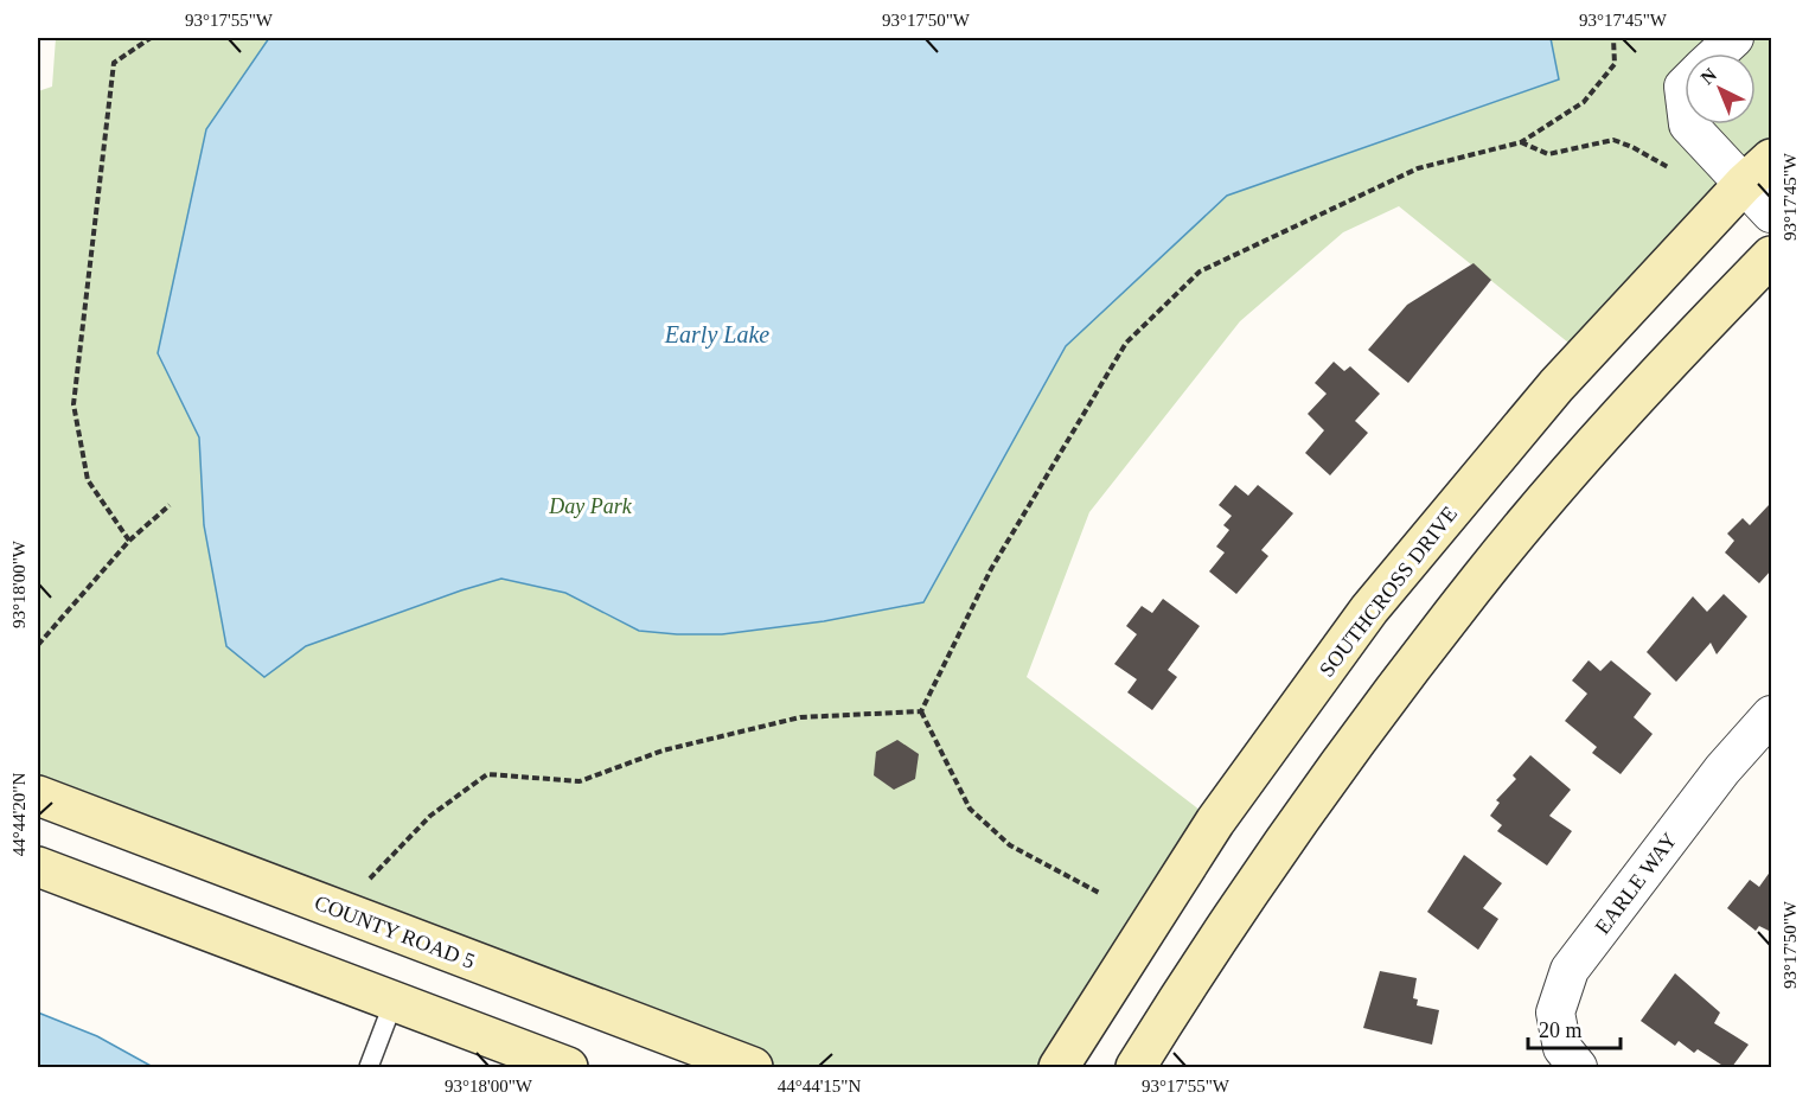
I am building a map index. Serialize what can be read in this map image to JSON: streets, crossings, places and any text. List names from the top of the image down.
{
  "streets": {
    "street": ["SOUTHCROSS DRIVE", "EARLE WAY", "COUNTY ROAD 5"]
  },
  "water": ["Early Lake"],
  "parks": ["Day Park"],
  "scale_bar": "20 m",
  "north": "top left",
  "coordinates": [
    "93°17'55\"W",
    "93°17'50\"W",
    "93°17'45\"W",
    "93°18'00\"W",
    "44°44'20\"N",
    "44°44'15\"N"
  ]
}
